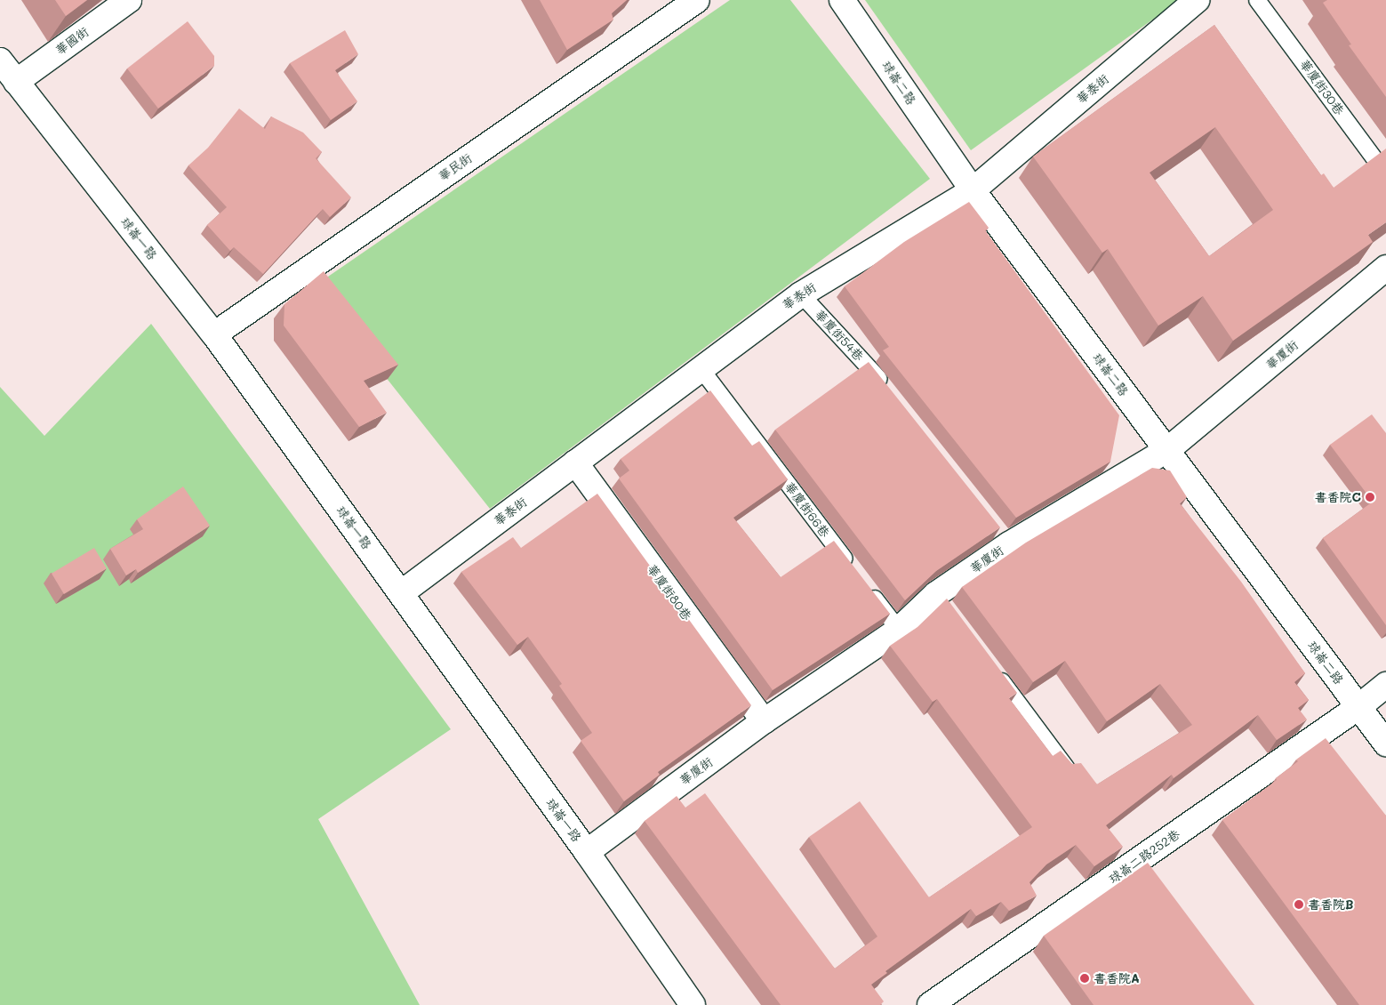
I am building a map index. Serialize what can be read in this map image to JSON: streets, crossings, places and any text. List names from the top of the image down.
{
  "streets": {
    "street": [
      "華國街",
      "球崙二路",
      "華泰街",
      "華民街",
      "球崙一路",
      "華廈街",
      "華廈街80巷",
      "球崙二路252巷"
    ],
    "lane": ["華廈街30巷", "華廈街54巷", "華廈街66巷"]
  },
  "crossings": [
    ["華國街", "球崙一路"],
    ["球崙二路", "華泰街"],
    ["球崙二路", "華廈街"],
    ["球崙二路", "球崙二路252巷"],
    ["華泰街", "球崙一路"],
    ["華泰街", "華廈街54巷"],
    ["華泰街", "華廈街66巷"],
    ["華泰街", "華廈街80巷"],
    ["華民街", "球崙一路"],
    ["球崙一路", "華廈街"],
    ["華廈街", "華廈街80巷"]
  ],
  "places": ["書香院C", "書香院B", "書香院A"]
}
